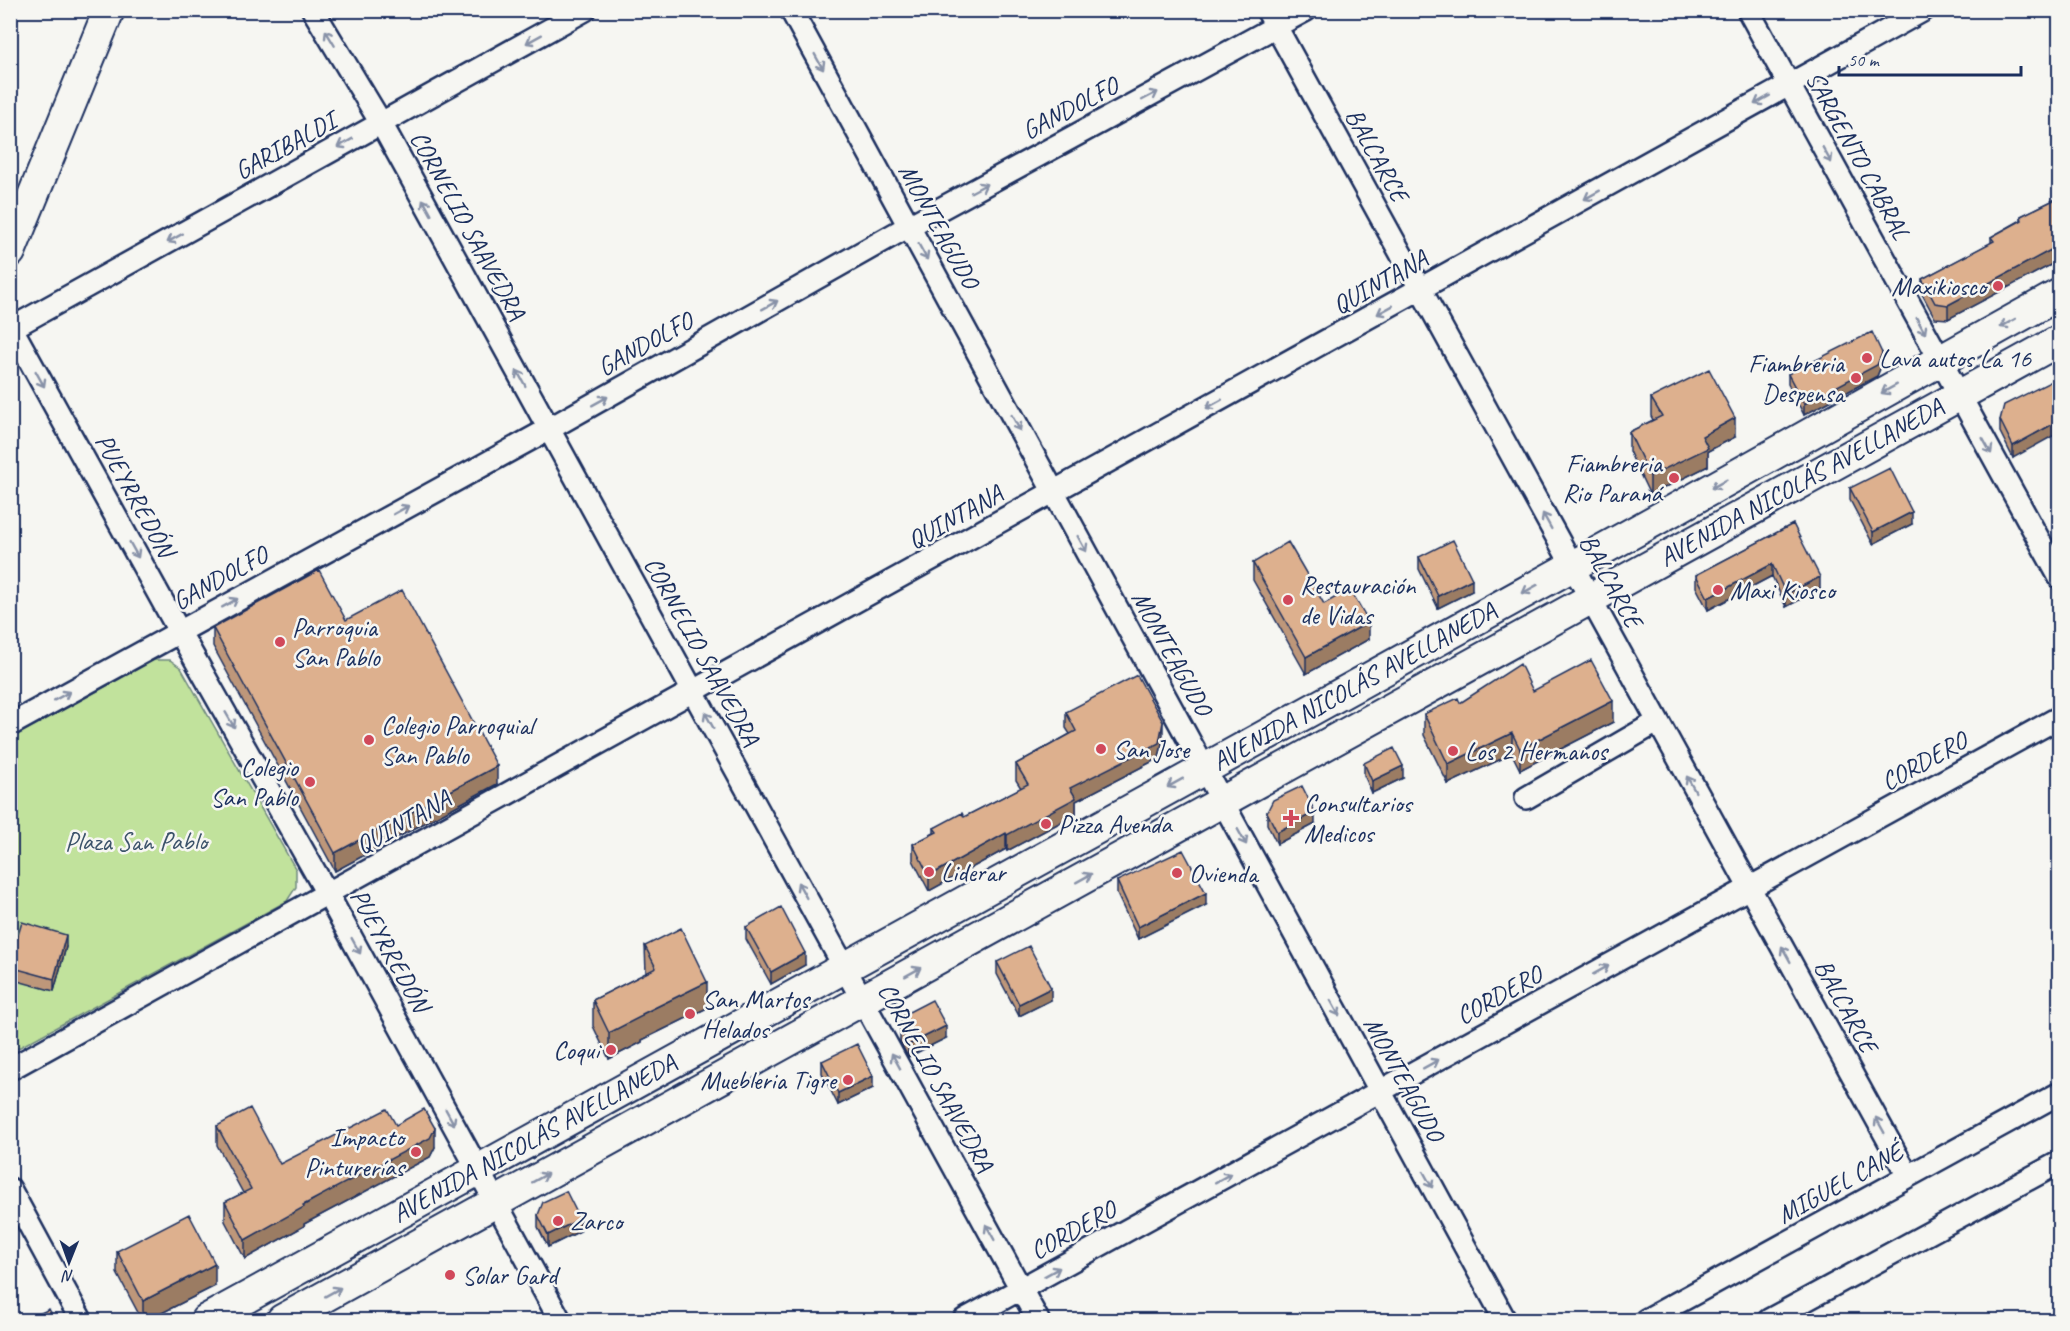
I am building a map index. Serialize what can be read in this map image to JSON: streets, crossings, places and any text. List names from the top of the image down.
{
  "streets": {
    "main road": ["AVENIDA NICOLÁS AVELLANEDA"],
    "street": [
      "GANDOLFO",
      "GARIBALDI",
      "BALCARCE",
      "SARGENTO CABRAL",
      "CORNELIO SAAVEDRA",
      "MONTEAGUDO",
      "QUINTANA",
      "PUEYRREDÓN",
      "CORDERO",
      "MIGUEL CANÉ"
    ]
  },
  "crossings": [
    ["GANDOLFO", "BALCARCE"],
    ["GANDOLFO", "CORNELIO SAAVEDRA"],
    ["GANDOLFO", "MONTEAGUDO"],
    ["GANDOLFO", "PUEYRREDÓN"],
    ["GARIBALDI", "CORNELIO SAAVEDRA"],
    ["GARIBALDI", "PUEYRREDÓN"],
    ["BALCARCE", "QUINTANA"],
    ["BALCARCE", "AVENIDA NICOLÁS AVELLANEDA"],
    ["BALCARCE", "CORDERO"],
    ["BALCARCE", "MIGUEL CANÉ"],
    ["SARGENTO CABRAL", "QUINTANA"],
    ["SARGENTO CABRAL", "AVENIDA NICOLÁS AVELLANEDA"],
    ["CORNELIO SAAVEDRA", "QUINTANA"],
    ["CORNELIO SAAVEDRA", "AVENIDA NICOLÁS AVELLANEDA"],
    ["CORNELIO SAAVEDRA", "CORDERO"],
    ["MONTEAGUDO", "QUINTANA"],
    ["MONTEAGUDO", "AVENIDA NICOLÁS AVELLANEDA"],
    ["MONTEAGUDO", "CORDERO"],
    ["QUINTANA", "PUEYRREDÓN"],
    ["AVENIDA NICOLÁS AVELLANEDA", "PUEYRREDÓN"]
  ],
  "one_way": [
    "GANDOLFO",
    "GARIBALDI",
    "BALCARCE",
    "SARGENTO CABRAL",
    "CORNELIO SAAVEDRA",
    "MONTEAGUDO",
    "QUINTANA",
    "PUEYRREDÓN",
    "CORDERO"
  ],
  "parks": ["Plaza San Pablo"],
  "places": {
    "other": [
      "Maxikiosco",
      "Lava autos La 16",
      "Fiambreria Despensa",
      "Fiambreria Rio Paraná",
      "Maxi Kiosco",
      "Restauración de Vidas",
      "Parroquia San Pablo",
      "Colegio Parroquial San Pablo",
      "San Jose",
      "Los 2 Hermanos",
      "Colegio San Pablo",
      "Pizza Avenda",
      "Liderar",
      "Ovienda",
      "San Martos Helados",
      "Coqui",
      "Muebleria Tigre",
      "Impacto Pinturerías",
      "Zarco",
      "Solar Gard"
    ],
    "health": ["Consultarios Medicos"]
  },
  "scale_bar": "50 m",
  "north": "bottom"
}
